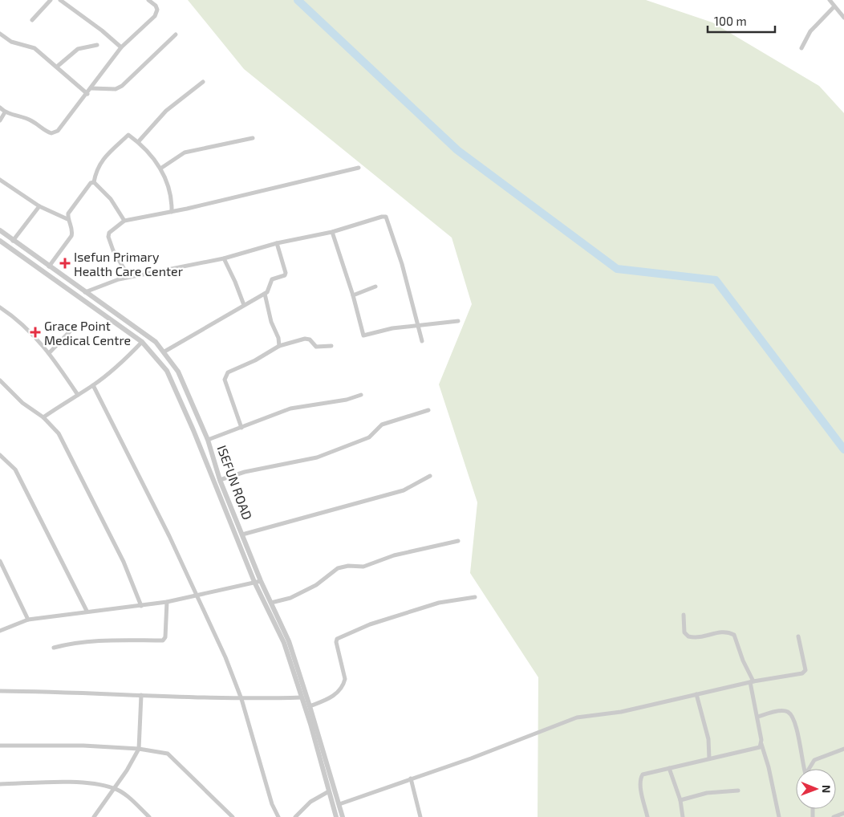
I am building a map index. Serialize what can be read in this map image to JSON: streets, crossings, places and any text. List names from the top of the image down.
{
  "streets": {
    "street": ["ISEFUN ROAD"]
  },
  "places": {
    "health": ["Isefun Primary Health Care Center", "Grace Point Medical Centre"]
  },
  "scale_bar": "100 m",
  "north": "right"
}
